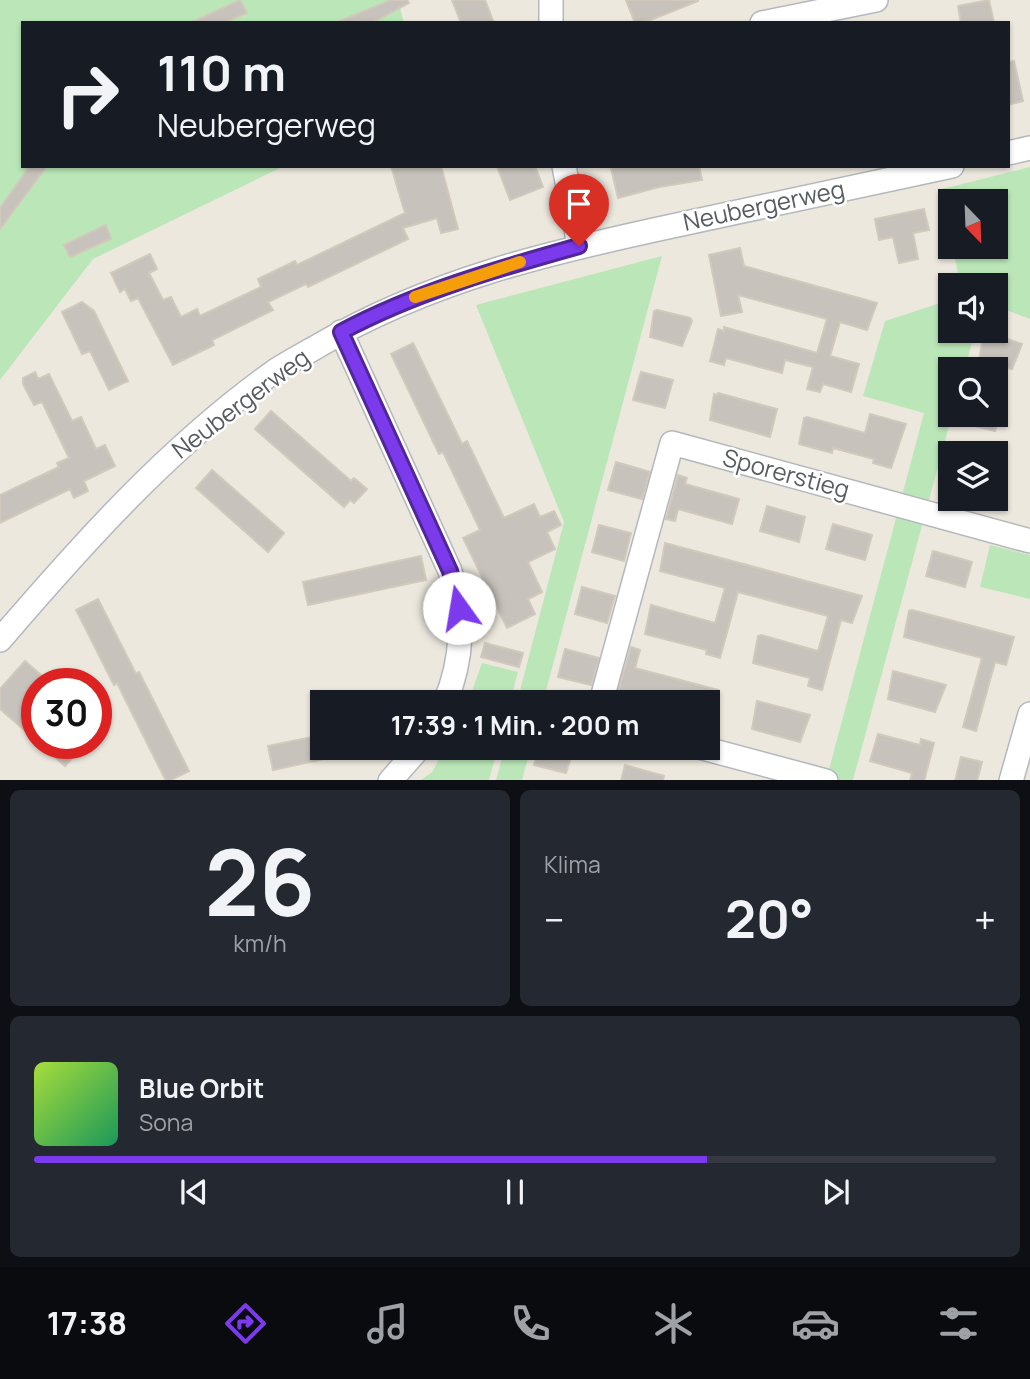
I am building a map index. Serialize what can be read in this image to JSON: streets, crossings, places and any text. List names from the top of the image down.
{
  "streets": {
    "street": ["Neubergerweg", "Sporerstieg"]
  },
  "north": "bottom right",
  "page": {
    "turn": ["110 m", "Neubergerweg"],
    "limit": "30",
    "trip": "17:39 · 1 Min. · 200 m",
    "tile": [
      ["26", "km/h"],
      "Klima"
    ],
    "heat": ["−", "20°", "+"],
    "song": ["Blue Orbit", "Sona"],
    "tabs": "17:38"
  }
}
